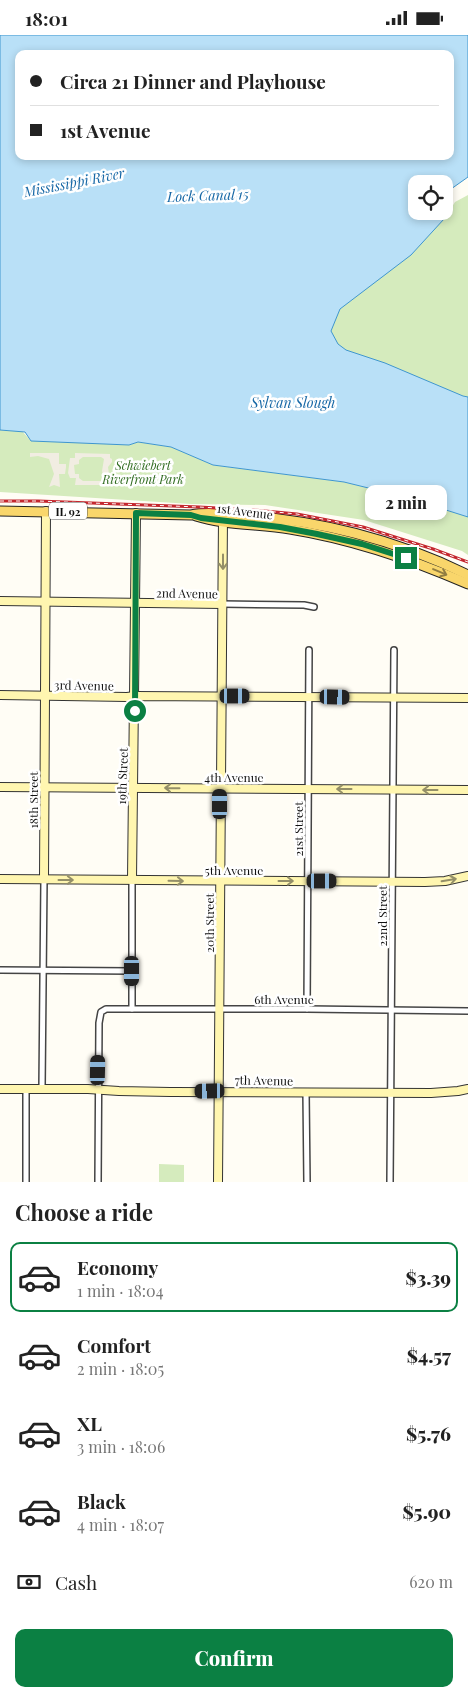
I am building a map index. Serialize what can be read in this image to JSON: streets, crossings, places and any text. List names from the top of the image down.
{
  "streets": {
    "main road": ["IL 92", "1st Avenue"],
    "street": [
      "2nd Avenue",
      "3rd Avenue",
      "19th Street",
      "4th Avenue",
      "18th Street",
      "21st Street",
      "5th Avenue",
      "22nd Street",
      "20th Street",
      "6th Avenue",
      "7th Avenue"
    ]
  },
  "crossings": [
    ["1st Avenue", "19th Street"],
    ["1st Avenue", "18th Street"],
    ["1st Avenue", "20th Street"],
    ["2nd Avenue", "19th Street"],
    ["2nd Avenue", "18th Street"],
    ["2nd Avenue", "20th Street"],
    ["3rd Avenue", "19th Street"],
    ["3rd Avenue", "18th Street"],
    ["3rd Avenue", "21st Street"],
    ["3rd Avenue", "22nd Street"],
    ["3rd Avenue", "20th Street"],
    ["19th Street", "4th Avenue"],
    ["19th Street", "5th Avenue"],
    ["19th Street", "6th Avenue"],
    ["4th Avenue", "18th Street"],
    ["4th Avenue", "21st Street"],
    ["4th Avenue", "22nd Street"],
    ["4th Avenue", "20th Street"],
    ["18th Street", "5th Avenue"],
    ["18th Street", "7th Avenue"],
    ["21st Street", "5th Avenue"],
    ["21st Street", "6th Avenue"],
    ["5th Avenue", "22nd Street"],
    ["5th Avenue", "20th Street"],
    ["22nd Street", "6th Avenue"],
    ["22nd Street", "7th Avenue"],
    ["20th Street", "6th Avenue"],
    ["20th Street", "7th Avenue"],
    ["6th Avenue", "7th Avenue"]
  ],
  "one_way": ["4th Avenue", "5th Avenue"],
  "water": ["Mississippi River", "Lock Canal 15", "Sylvan Slough"],
  "parks": ["Schwiebert Riverfront Park"],
  "page": {
    "status": "18:01",
    "banner": ["Circa 21 Dinner and Playhouse", "1st Avenue"],
    "bubble": "2 min",
    "heading": "Choose a ride",
    "list": [
      {
        "name": "Economy",
        "note": "1 min · 18:04",
        "value": "$3.39"
      },
      {
        "name": "Comfort",
        "note": "2 min · 18:05",
        "value": "$4.57"
      },
      {
        "name": "XL",
        "note": "3 min · 18:06",
        "value": "$5.76"
      },
      {
        "name": "Black",
        "note": "4 min · 18:07",
        "value": "$5.90"
      }
    ],
    "pay": ["Cash", "620 m"],
    "buttons": "Confirm"
  }
}
